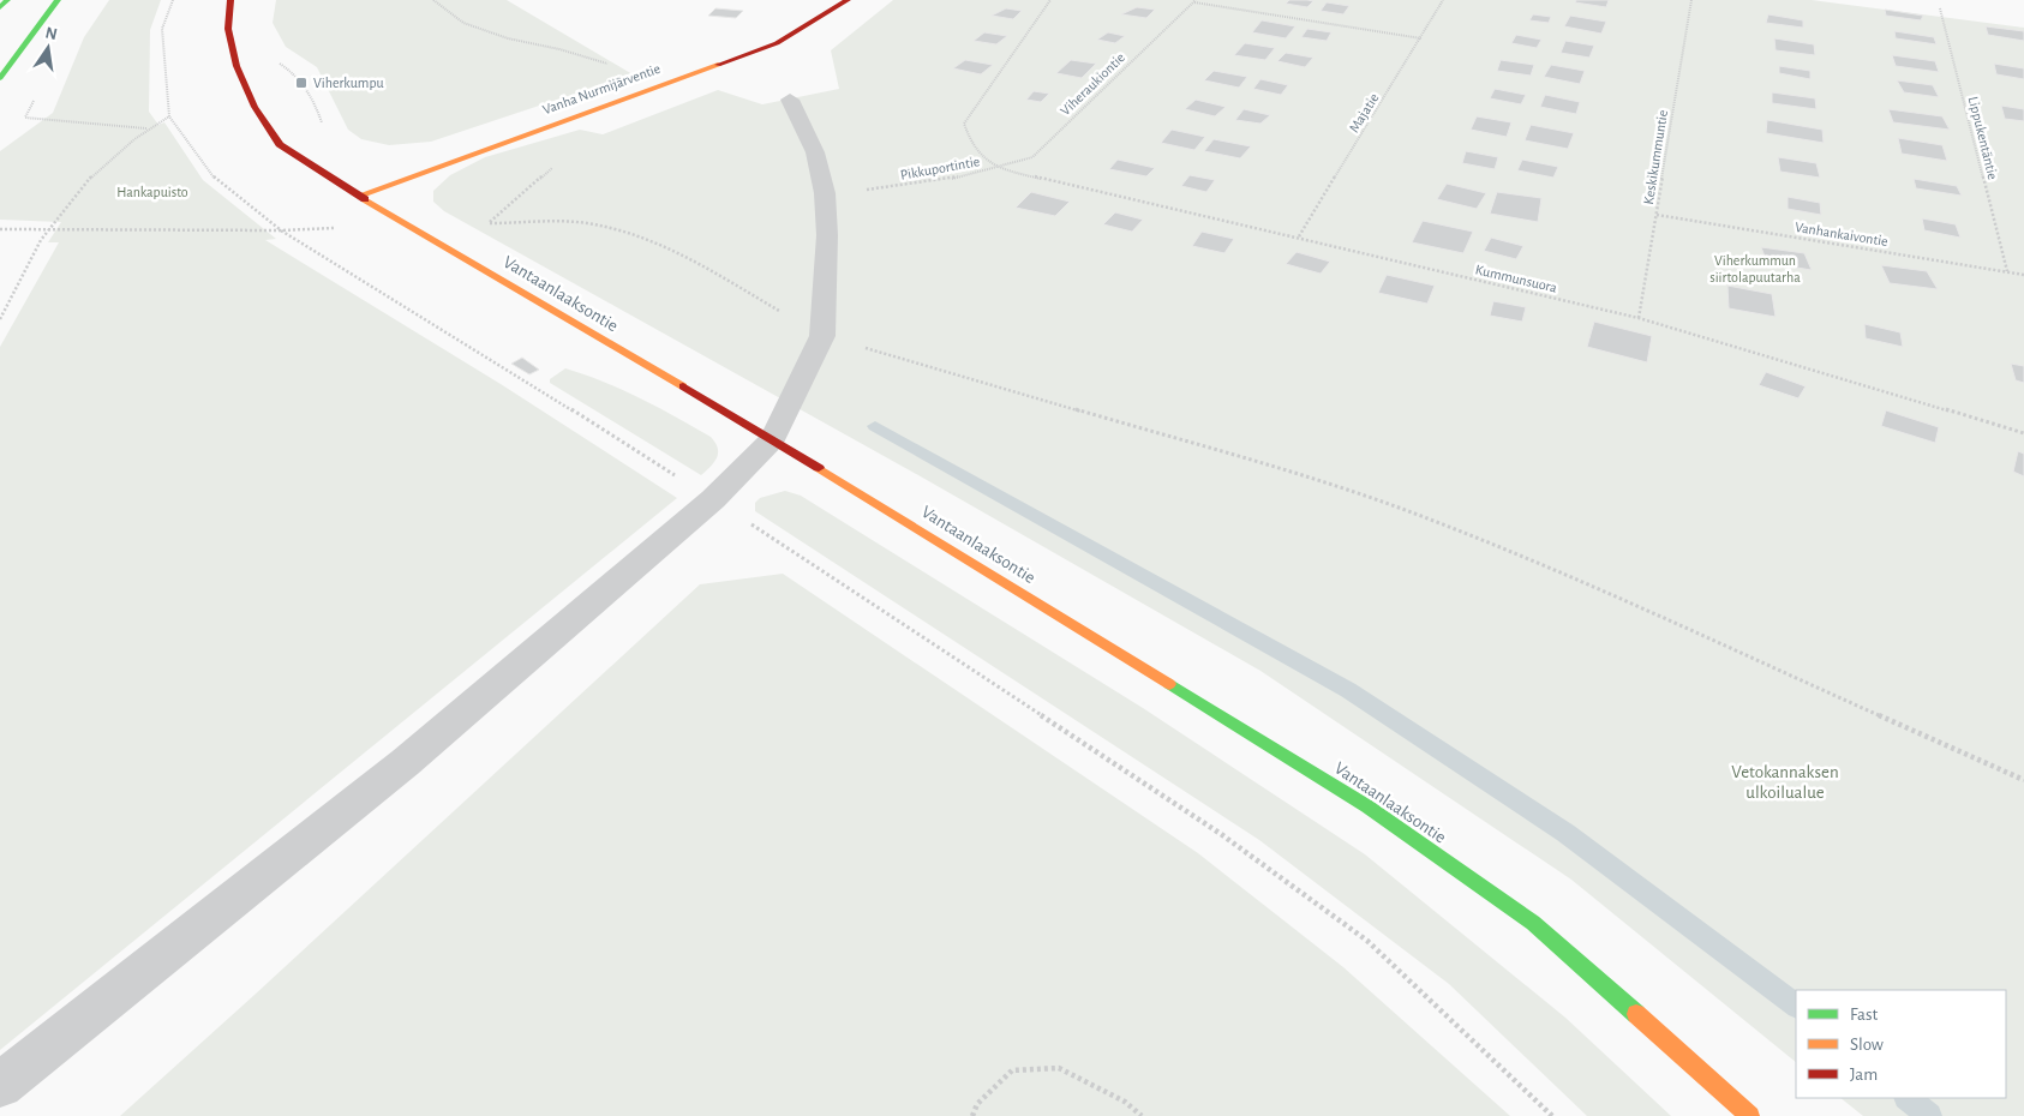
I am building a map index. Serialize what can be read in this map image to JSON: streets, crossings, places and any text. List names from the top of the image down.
{
  "streets": {
    "main road": ["Vanha Nurmijärventie", "Vantaanlaaksontie"],
    "path": [
      "Viheraukiontie",
      "Majatie",
      "Lippukentäntie",
      "Keskikummuntie",
      "Pikkuportintie",
      "Vanhankaivontie",
      "Kummunsuora"
    ]
  },
  "crossings": [
    ["Viheraukiontie", "Pikkuportintie"],
    ["Viheraukiontie", "Kummunsuora"],
    ["Vanha Nurmijärventie", "Vantaanlaaksontie"],
    ["Majatie", "Kummunsuora"],
    ["Lippukentäntie", "Vanhankaivontie"],
    ["Keskikummuntie", "Vanhankaivontie"],
    ["Keskikummuntie", "Kummunsuora"],
    ["Pikkuportintie", "Kummunsuora"]
  ],
  "parks": ["Hankapuisto", "Viherkummun siirtolapuutarha", "Vetokannaksen ulkoilualue"],
  "places": {
    "transit": ["Viherkumpu"]
  },
  "legend": ["Fast", "Slow", "Jam"],
  "north": "top"
}
